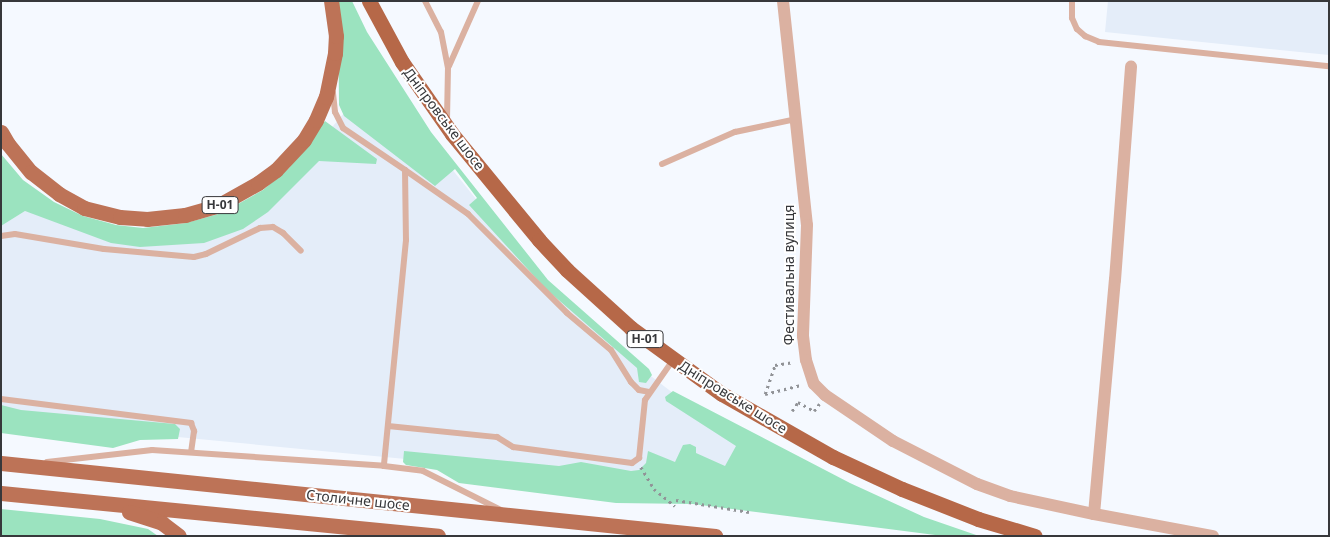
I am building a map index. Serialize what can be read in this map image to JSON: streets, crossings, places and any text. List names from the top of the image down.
{
  "streets": {
    "highway": ["Дніпровське шосе", "Н-01"],
    "main road": ["Столичне шосе"],
    "street": ["Фестивальна вулиця"]
  }
}
